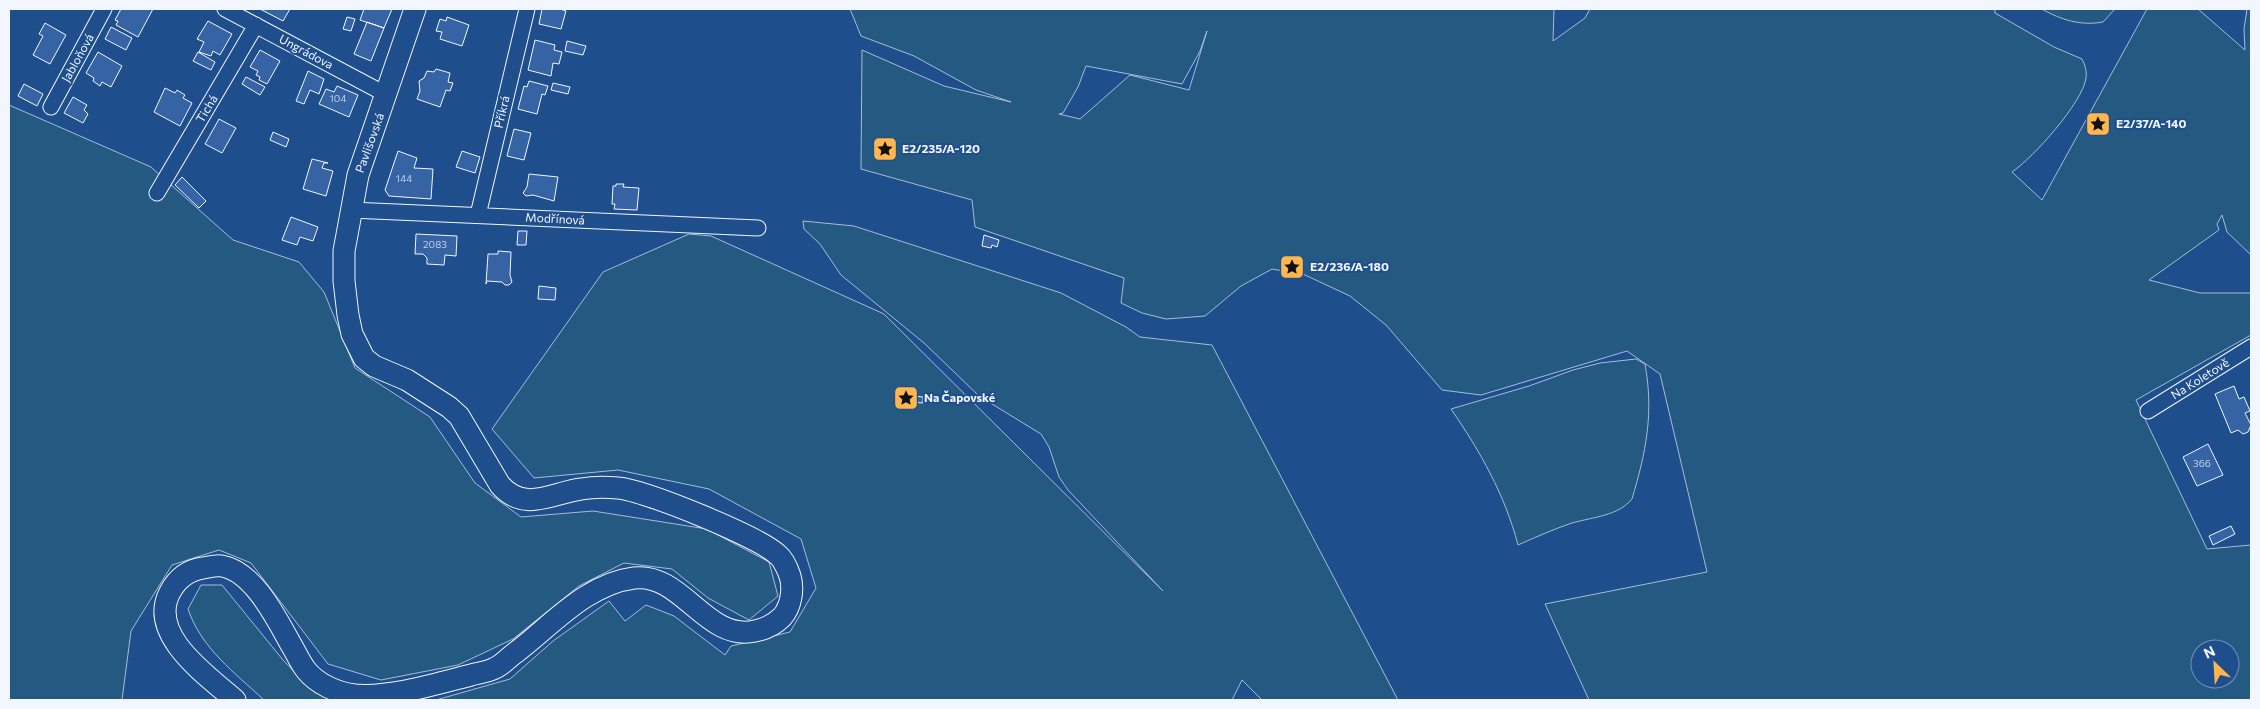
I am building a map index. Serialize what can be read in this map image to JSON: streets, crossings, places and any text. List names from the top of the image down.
{
  "streets": {
    "street": [
      "Ungrádova",
      "Jabloňová",
      "Tichá",
      "Příkrá",
      "Pavlišovská",
      "Modřínová",
      "Na Koletově"
    ]
  },
  "crossings": [
    ["Ungrádova", "Tichá"],
    ["Ungrádova", "Pavlišovská"],
    ["Příkrá", "Modřínová"],
    ["Pavlišovská", "Modřínová"]
  ],
  "places": {
    "place": [
      "E2/37/A-140",
      "E2/235/A-120",
      "E2/236/A-180",
      "Na Čapovské"
    ]
  },
  "house_numbers": [
    "104",
    "144",
    "2083",
    "366"
  ],
  "north": "top left"
}
